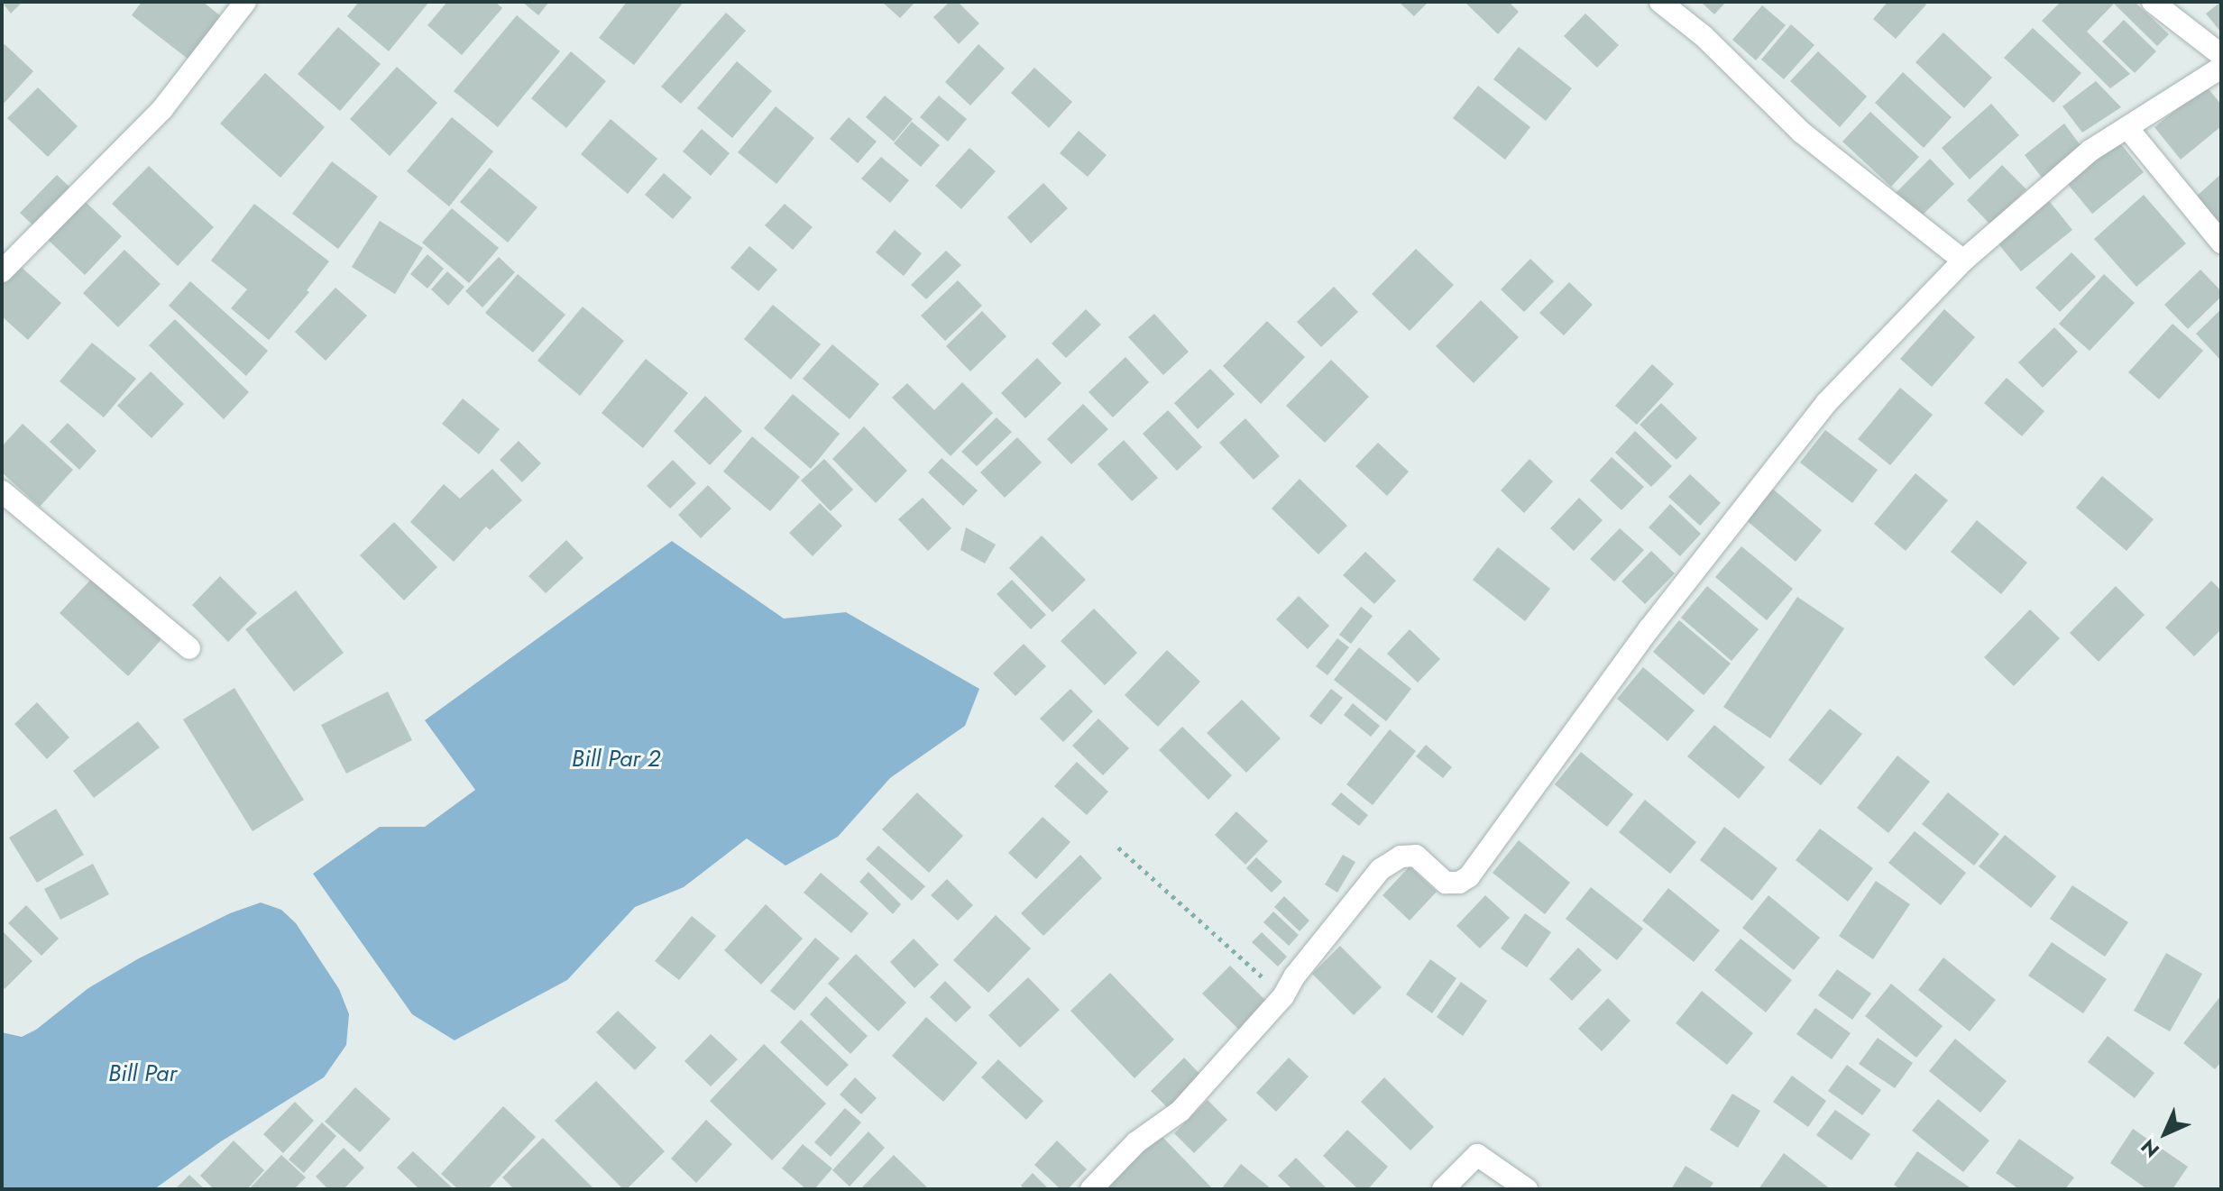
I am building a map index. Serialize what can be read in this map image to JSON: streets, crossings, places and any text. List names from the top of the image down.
{
  "water": ["Bill Par 2", "Bill Par"],
  "north": "bottom left"
}
